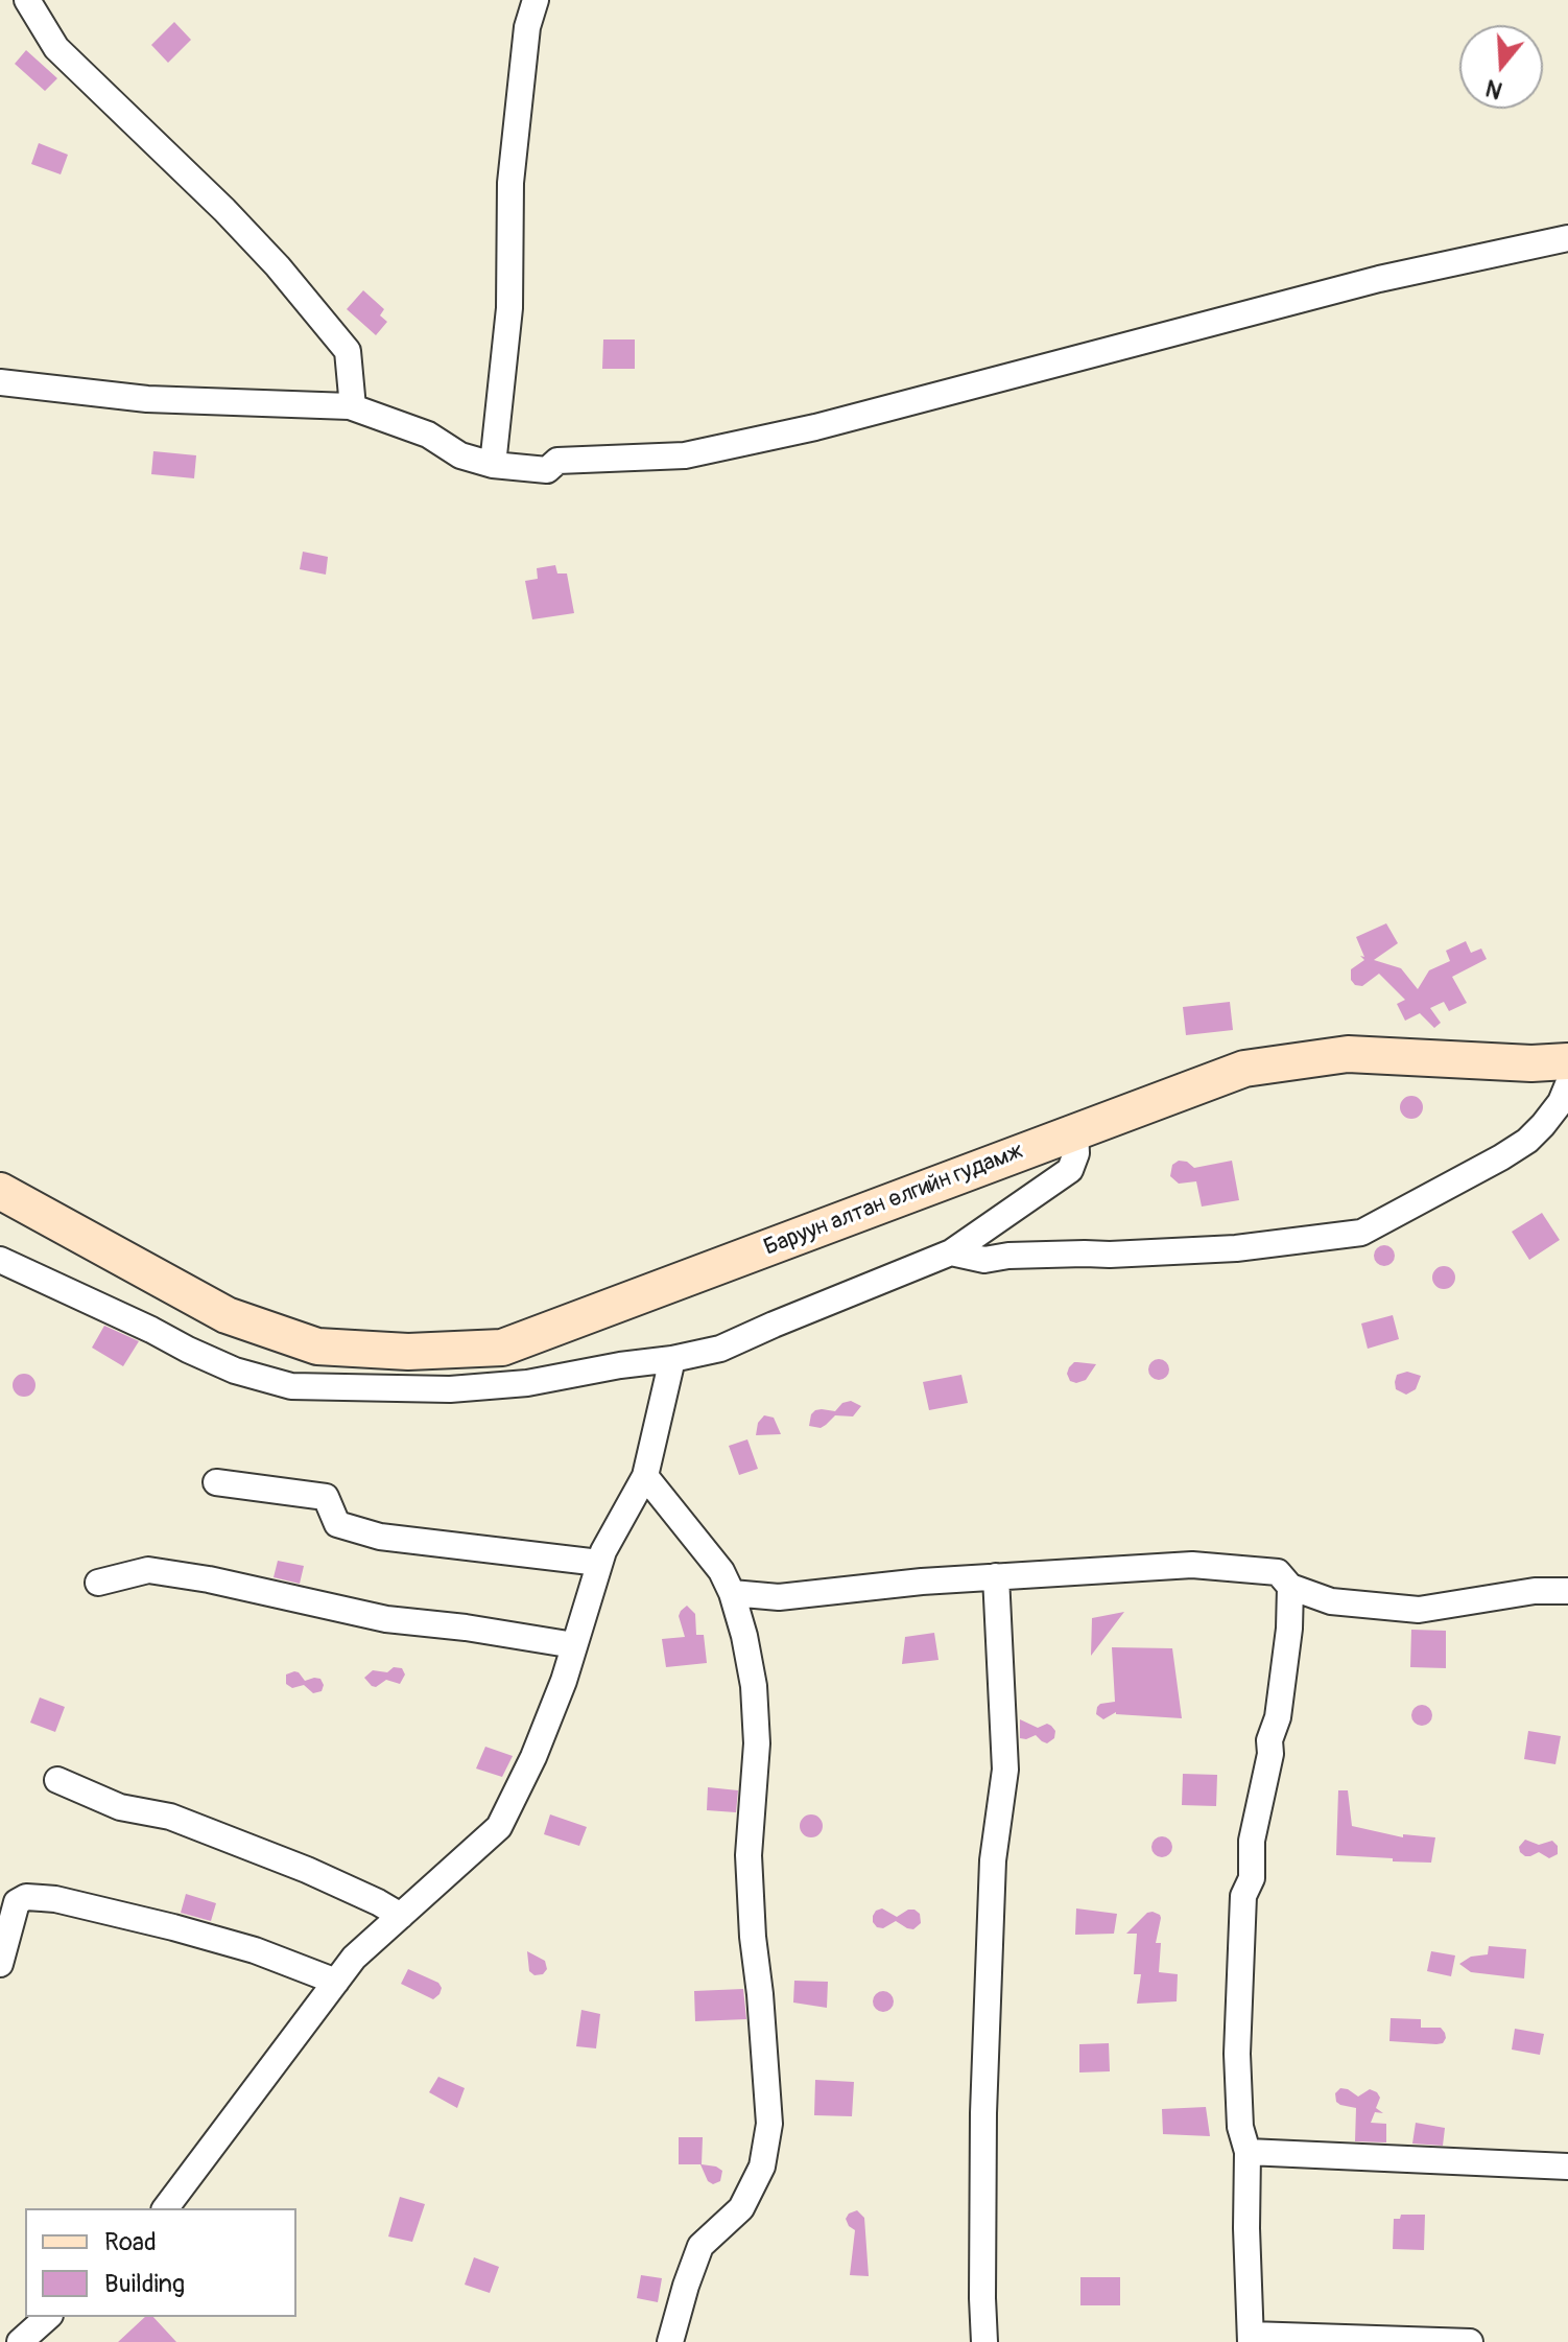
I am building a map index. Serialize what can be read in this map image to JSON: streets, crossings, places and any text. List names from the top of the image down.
{
  "streets": {
    "main road": ["Баруун алтан өлгийн гудамж"]
  },
  "legend": ["Road", "Building"],
  "north": "bottom"
}
